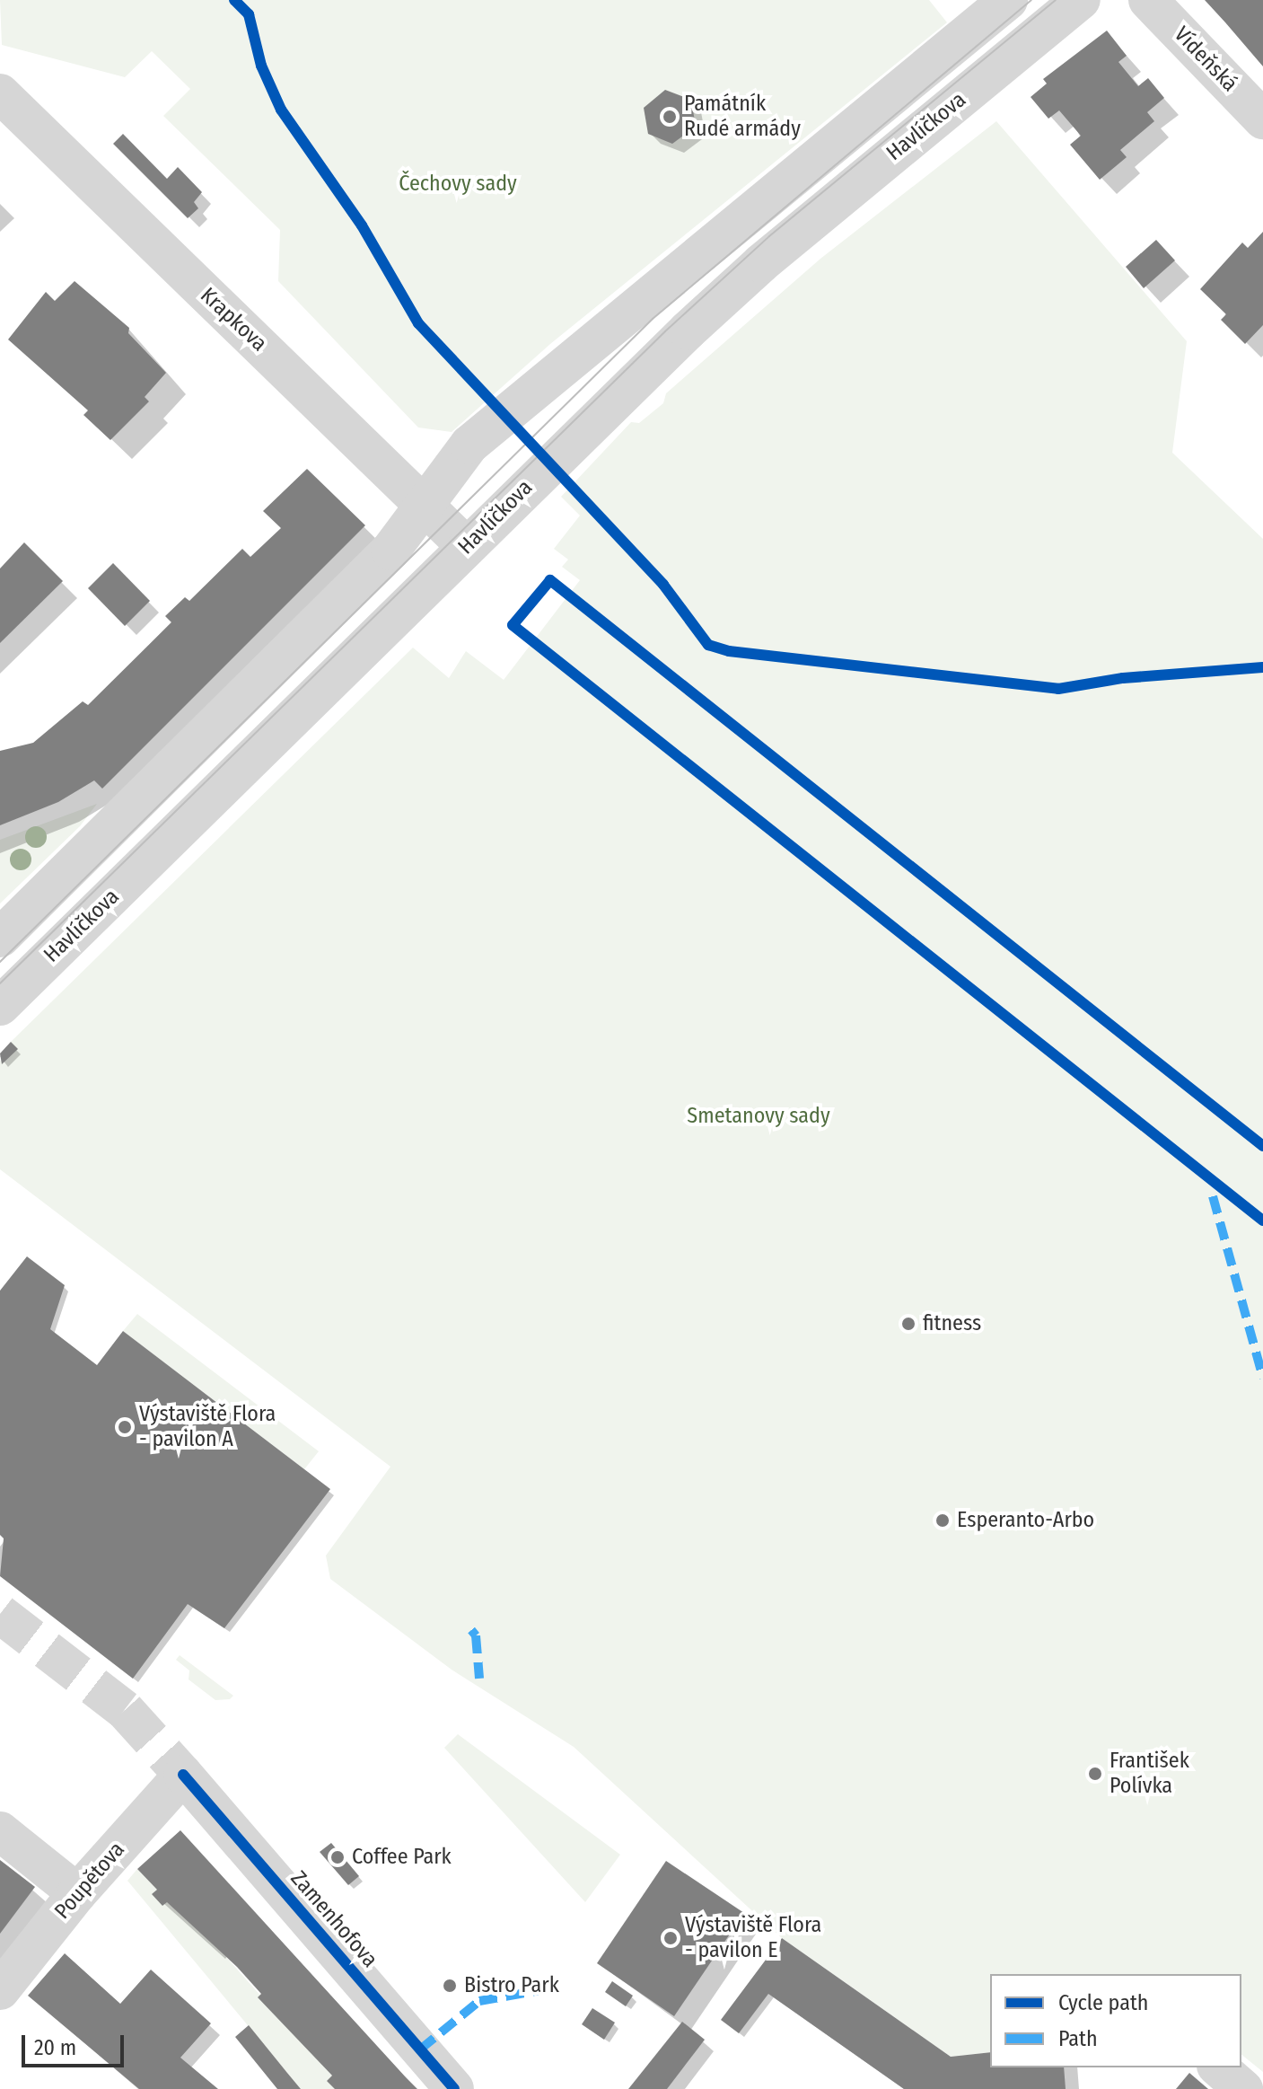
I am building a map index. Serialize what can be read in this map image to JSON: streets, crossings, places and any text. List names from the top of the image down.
{
  "streets": {
    "street": [
      "Vídeňská",
      "Havlíčkova",
      "Krapkova",
      "Poupětova",
      "Zamenhofova"
    ]
  },
  "crossings": [
    ["Havlíčkova", "Krapkova"],
    ["Poupětova", "Zamenhofova"]
  ],
  "parks": ["Čechovy sady", "Smetanovy sady"],
  "places": [
    "Památník Rudé armády",
    "fitness",
    "Výstaviště Flora - pavilon A",
    "Esperanto-Arbo",
    "František Polívka",
    "Coffee Park",
    "Výstaviště Flora - pavilon E",
    "Bistro Park"
  ],
  "legend": ["Cycle path", "Path"],
  "scale_bar": "20 m"
}
